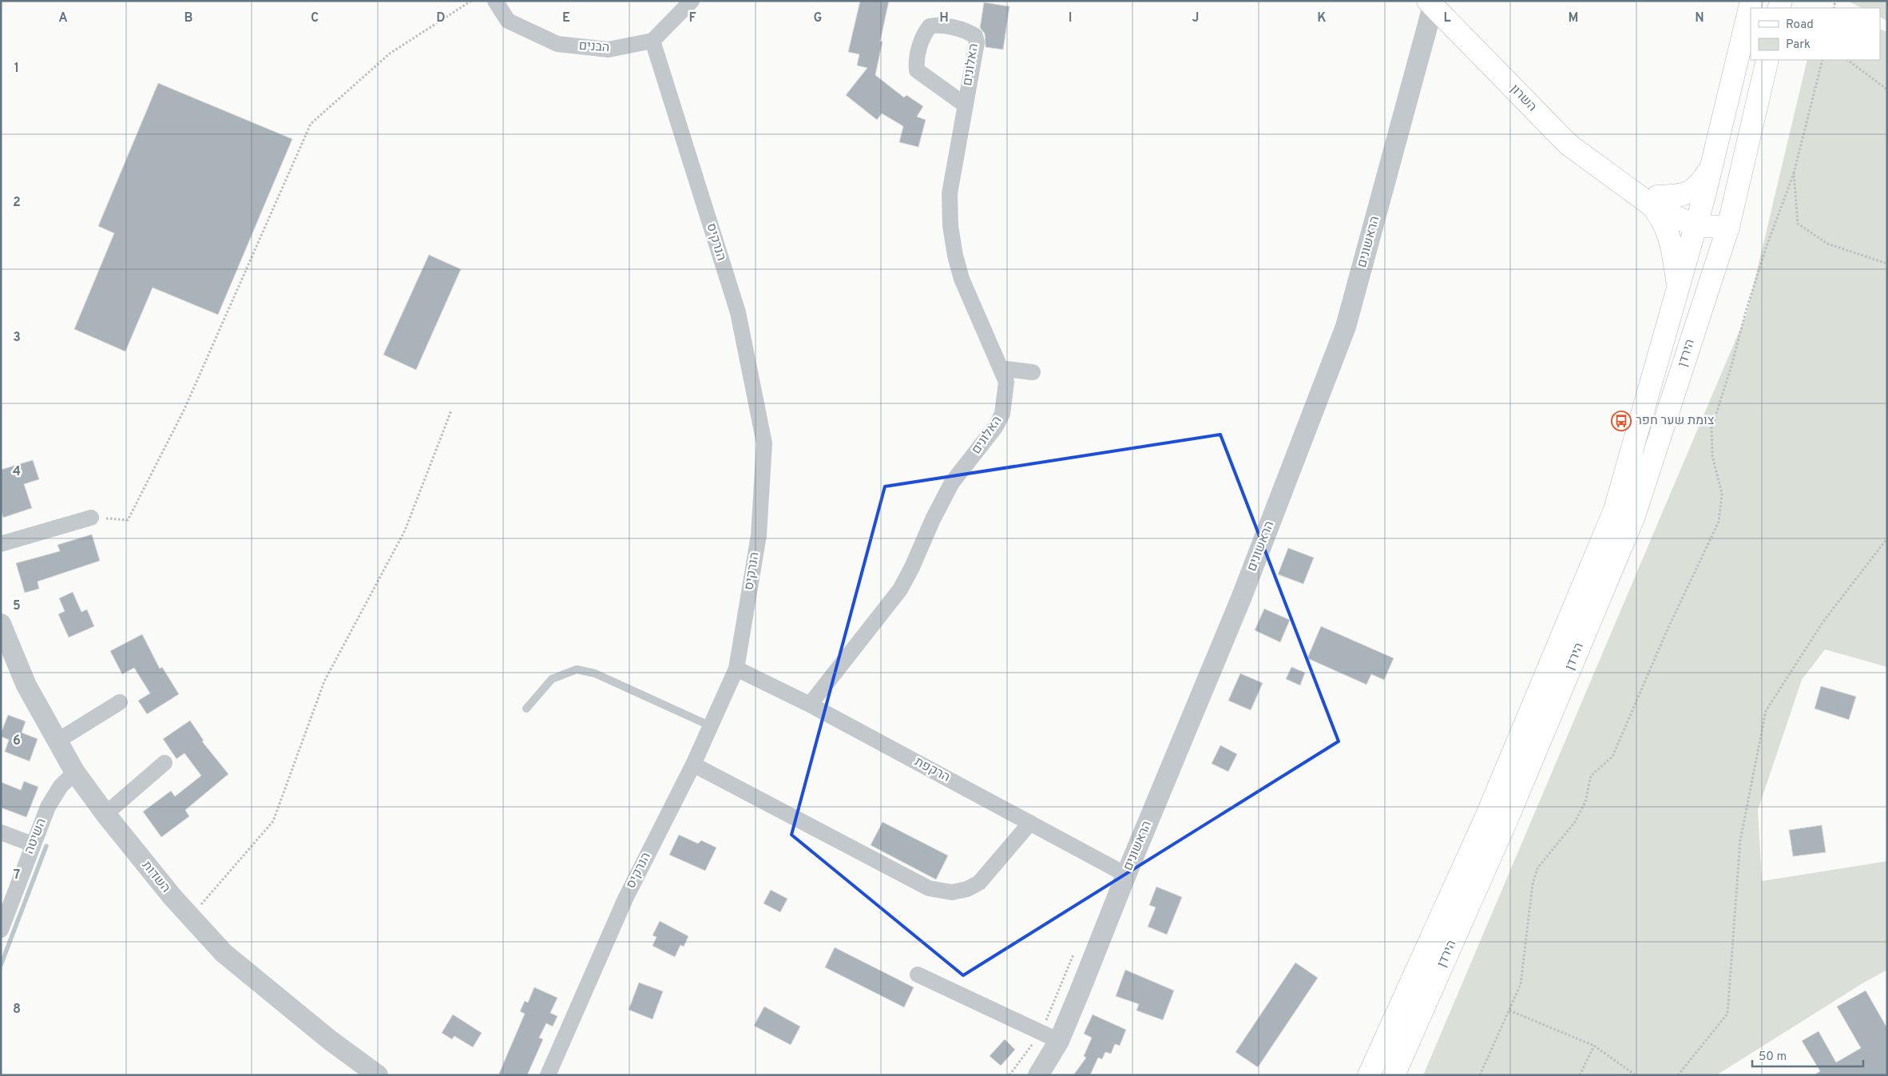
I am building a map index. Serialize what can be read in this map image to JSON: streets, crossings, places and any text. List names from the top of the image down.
{
  "streets": {
    "main road": ["השרון", "הירדן"],
    "street": [
      "הבנים",
      "האלונים",
      "הנרקיס",
      "הראשונים",
      "הרקפת",
      "השיטה",
      "השדות"
    ]
  },
  "crossings": [
    ["הבנים", "הנרקיס"],
    ["האלונים", "הרקפת"],
    ["השרון", "הראשונים"],
    ["השרון", "הירדן"],
    ["הנרקיס", "הרקפת"],
    ["הראשונים", "הרקפת"],
    ["השיטה", "השדות"]
  ],
  "places": {
    "bus stop": ["צומת שער חפר"]
  },
  "legend": ["Road", "Park"],
  "scale_bar": "50 m",
  "grid": {
    "columns": [
      "A",
      "B",
      "C",
      "D",
      "E",
      "F",
      "G",
      "H",
      "I",
      "J",
      "K",
      "L",
      "M",
      "N"
    ],
    "rows": [
      "1",
      "2",
      "3",
      "4",
      "5",
      "6",
      "7",
      "8"
    ]
  }
}
